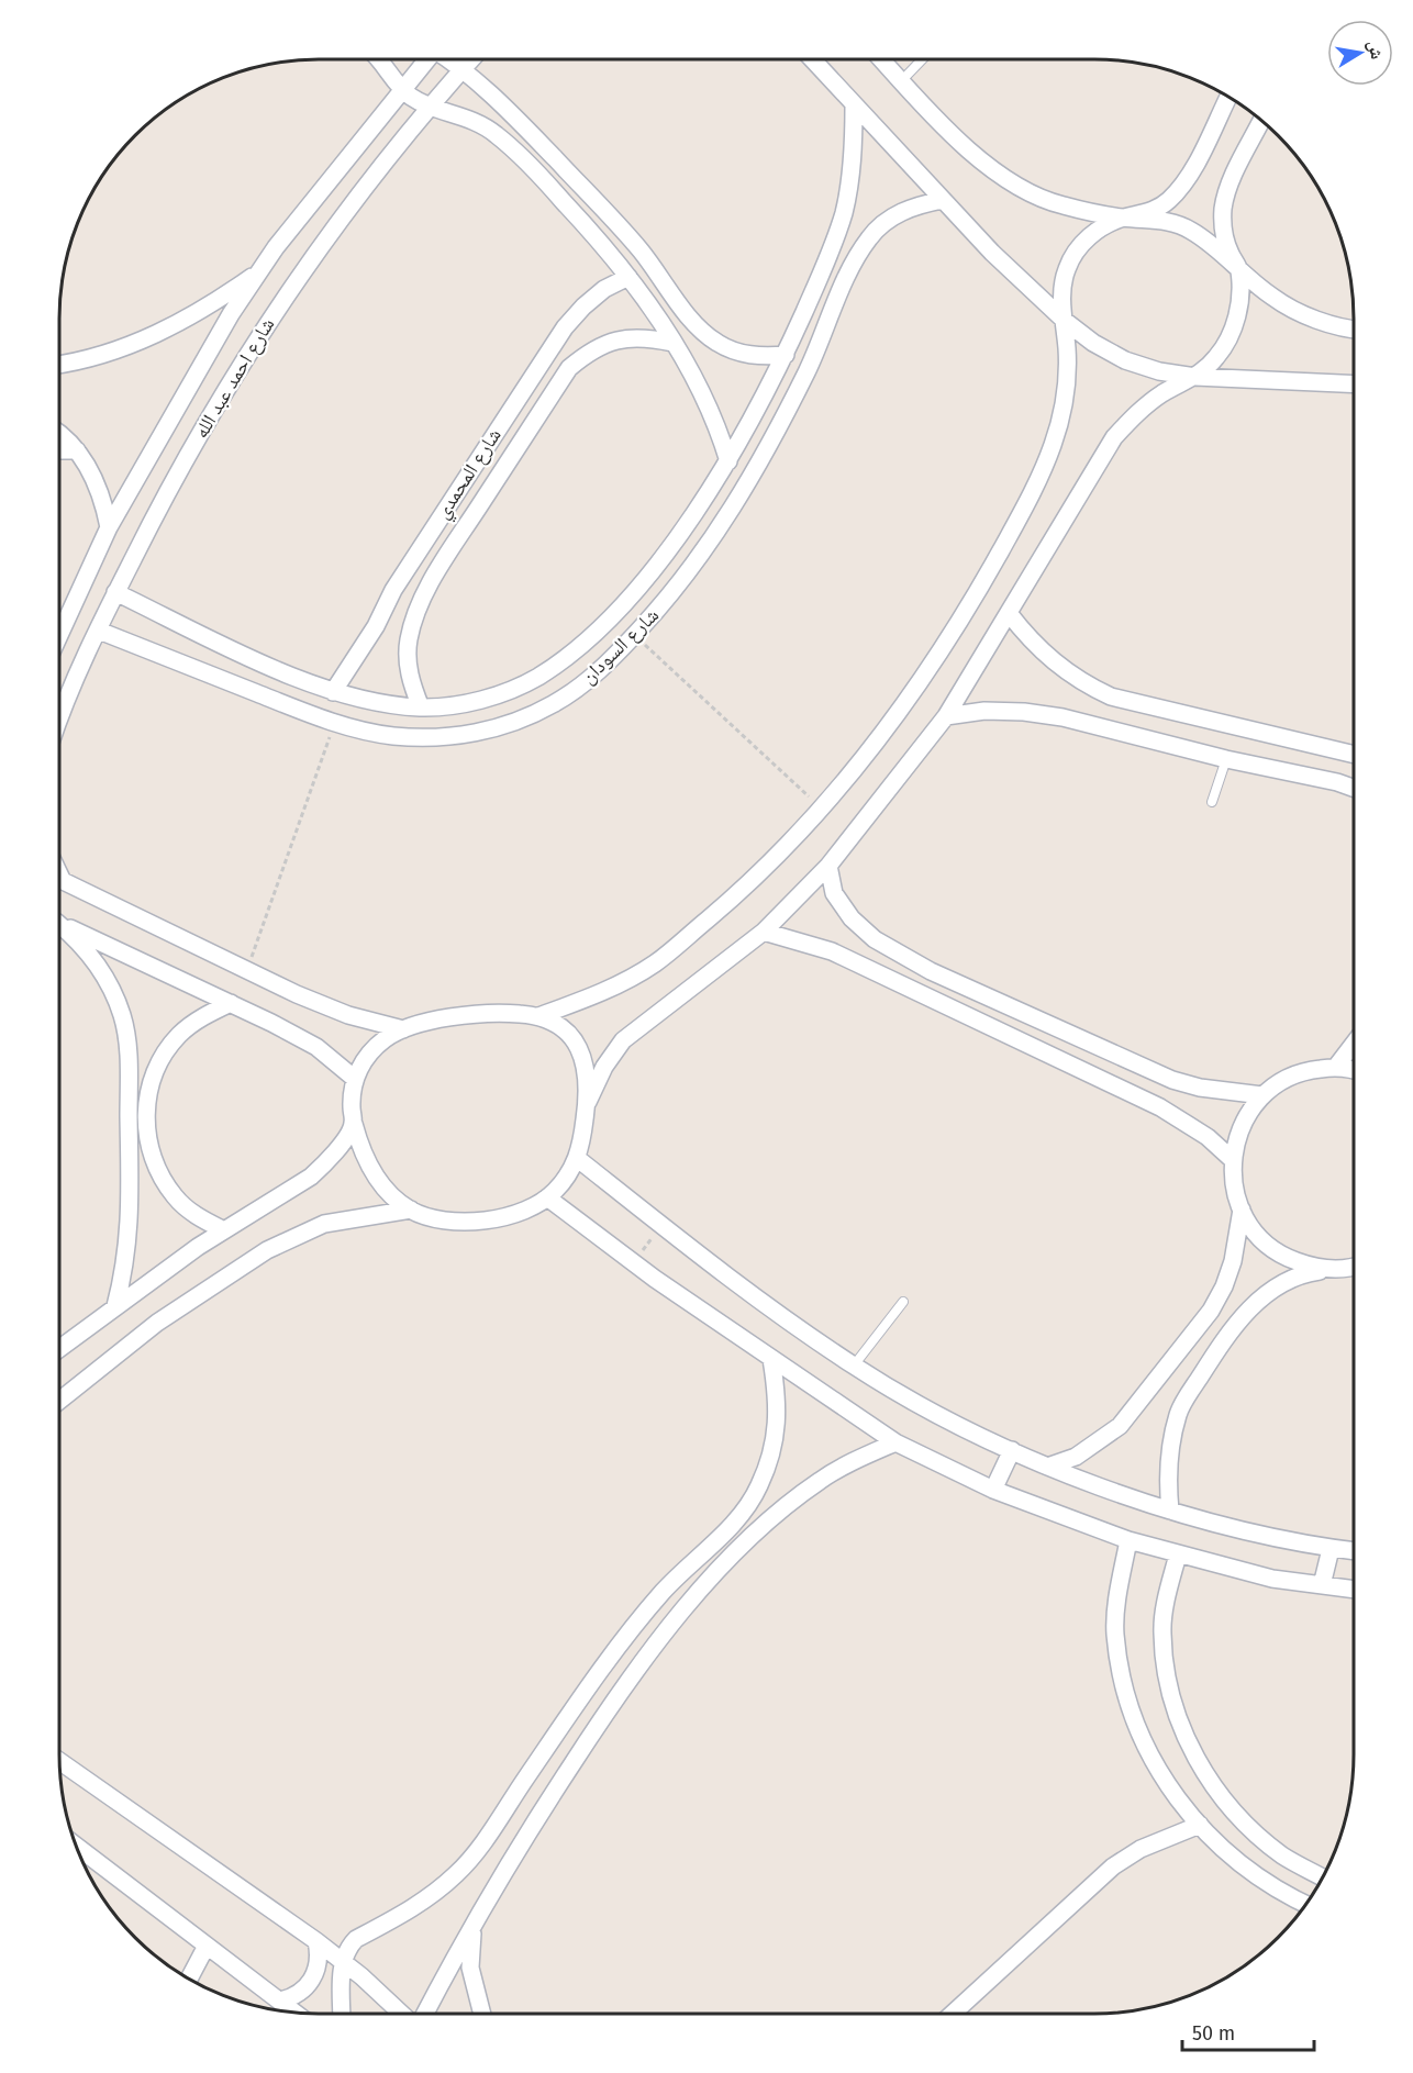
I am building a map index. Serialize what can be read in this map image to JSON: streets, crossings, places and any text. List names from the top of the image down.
{
  "streets": {
    "street": ["شارع احمد عبد الله", "شارع المحمدي", "شارع السودان"]
  },
  "crossings": [
    ["شارع احمد عبد الله", "شارع السودان"],
    ["شارع المحمدي", "شارع السودان"]
  ],
  "scale_bar": "50 m",
  "north": "right"
}
